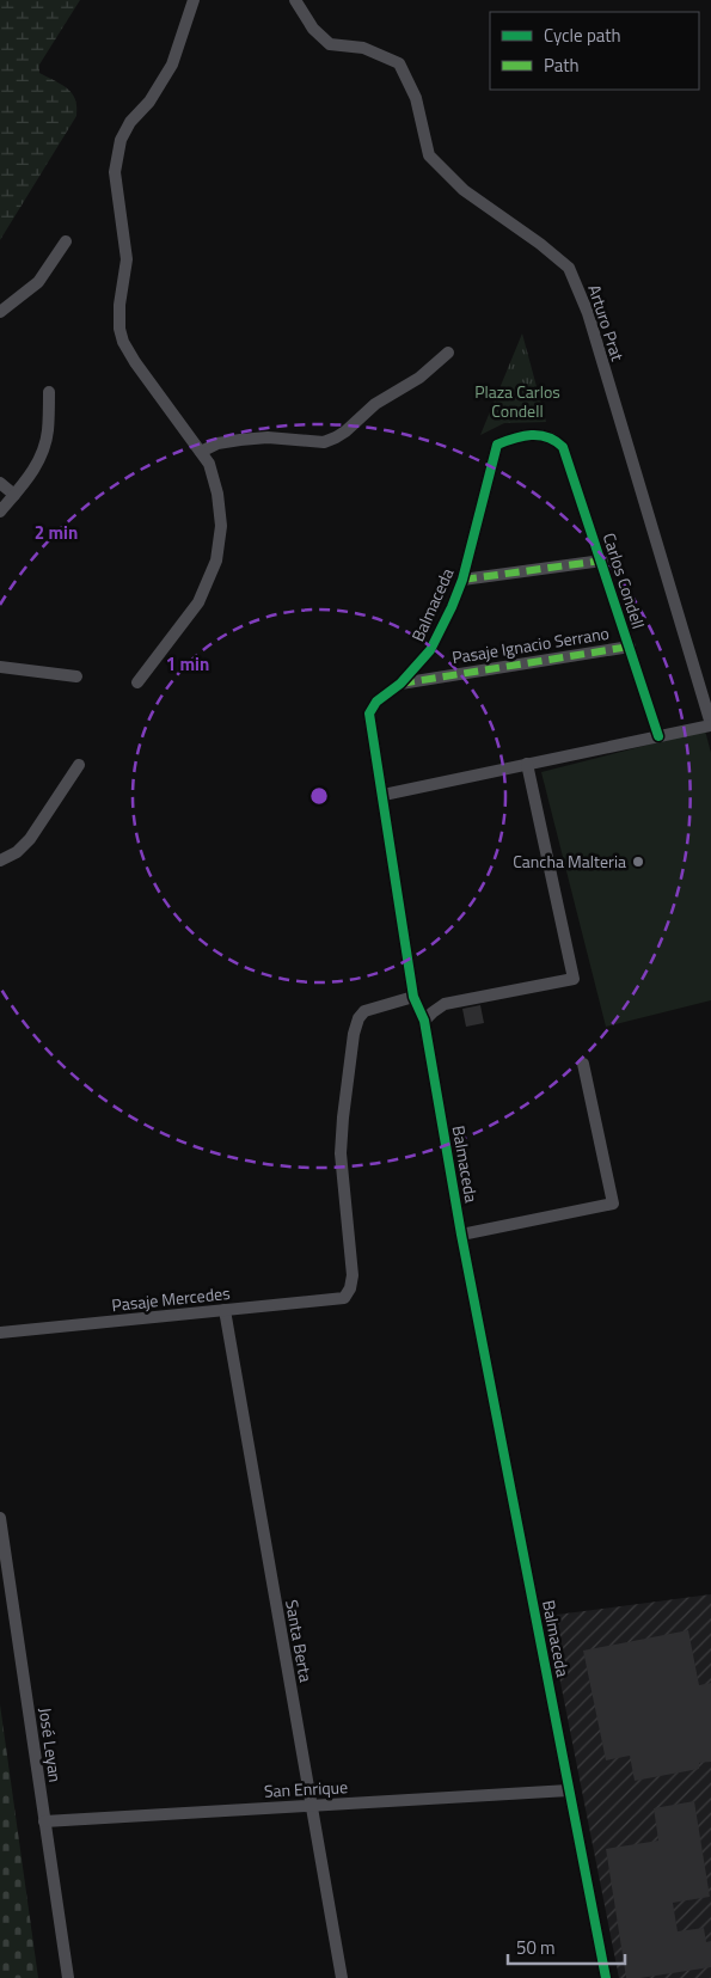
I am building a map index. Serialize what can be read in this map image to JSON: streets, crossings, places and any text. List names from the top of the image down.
{
  "streets": {
    "street": [
      "Arturo Prat",
      "Carlos Condell",
      "Balmaceda",
      "Pasaje Ignacio Serrano",
      "Pasaje Mercedes",
      "Santa Berta",
      "José Leyan",
      "San Enrique"
    ]
  },
  "crossings": [
    ["Carlos Condell", "Balmaceda"],
    ["Carlos Condell", "Pasaje Ignacio Serrano"],
    ["Balmaceda", "Pasaje Ignacio Serrano"],
    ["Balmaceda", "Pasaje Mercedes"],
    ["Balmaceda", "San Enrique"],
    ["Pasaje Mercedes", "Santa Berta"],
    ["Santa Berta", "San Enrique"],
    ["José Leyan", "San Enrique"]
  ],
  "parks": ["Plaza Carlos Condell"],
  "places": ["Cancha Malteria"],
  "legend": ["Cycle path", "Path"],
  "scale_bar": "50 m",
  "rings": ["2 min", "1 min"]
}
